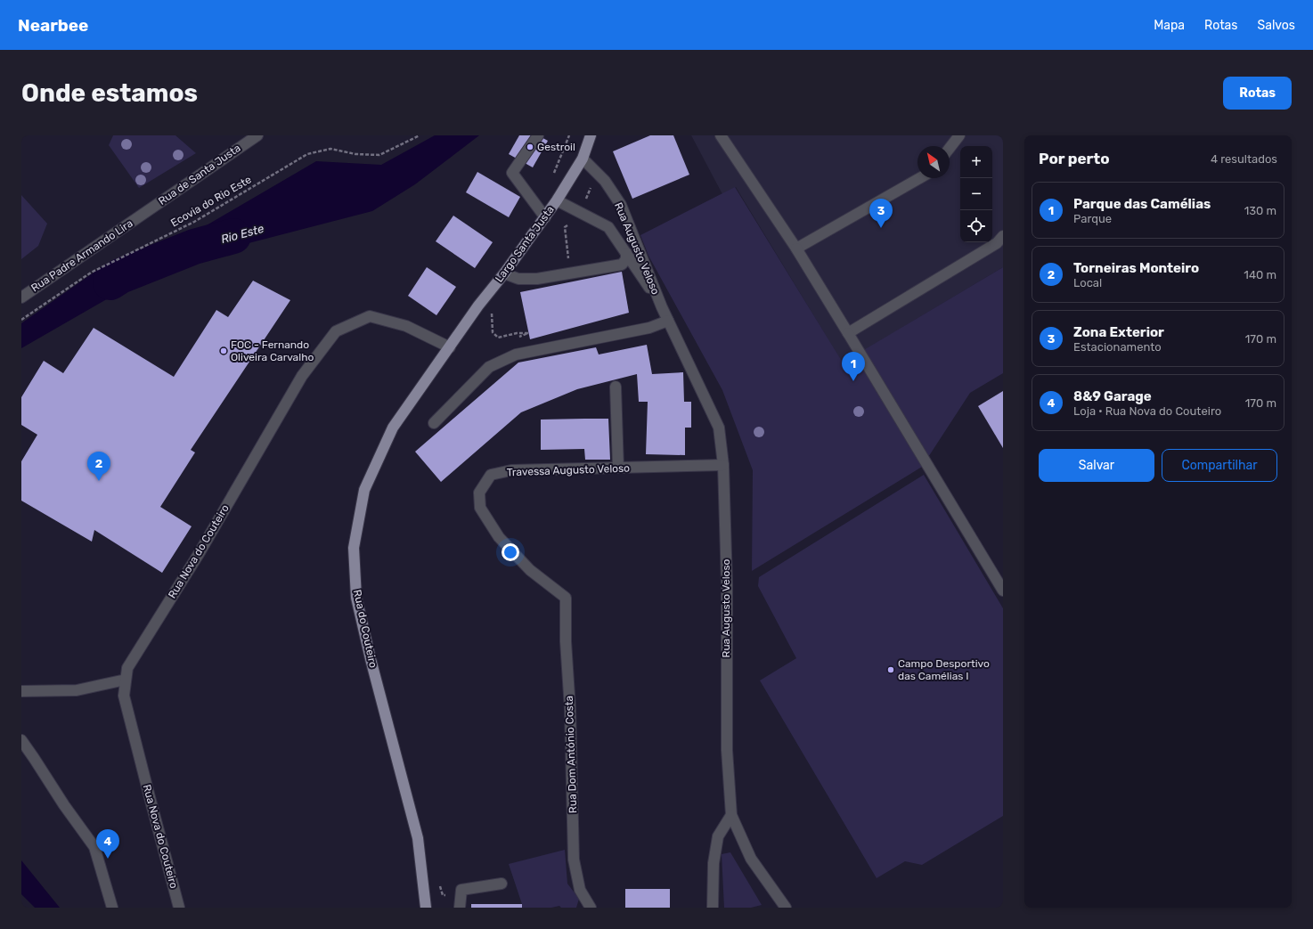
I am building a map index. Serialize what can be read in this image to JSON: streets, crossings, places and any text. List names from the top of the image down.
{
  "streets": {
    "main road": ["Largo Santa Justa", "Rua do Couteiro"],
    "street": [
      "Rua de Santa Justa",
      "Rua Augusto Veloso",
      "Rua Padre Armando Lira",
      "Travessa Augusto Veloso",
      "Rua Nova do Couteiro",
      "Rua Dom António Costa"
    ],
    "path": ["Ecovia do Rio Este"]
  },
  "crossings": [
    ["Rua de Santa Justa", "Rua Padre Armando Lira"],
    ["Largo Santa Justa", "Rua Augusto Veloso"],
    ["Largo Santa Justa", "Rua Nova do Couteiro"],
    ["Largo Santa Justa", "Rua do Couteiro"],
    ["Rua Augusto Veloso", "Travessa Augusto Veloso"],
    ["Travessa Augusto Veloso", "Rua Dom António Costa"],
    ["Rua Nova do Couteiro", "Rua do Couteiro"]
  ],
  "water": ["Rio Este"],
  "places": ["Gestroil", "FOC - Fernando Oliveira Carvalho", "Campo Desportivo das Camélias I"],
  "north": "top left",
  "page": {
    "header": "Nearbee",
    "nav": ["Mapa", "Rotas", "Salvos"],
    "buttons": [
      "Rotas",
      ["Salvar", "Compartilhar"]
    ],
    "title": "Onde estamos",
    "heading": ["Por perto", "4 resultados"],
    "map_buttons": ["+", "−"],
    "list": [
      {
        "mark": "1",
        "name": "Parque das Camélias",
        "note": "Parque",
        "value": "130 m"
      },
      {
        "mark": "2",
        "name": "Torneiras Monteiro",
        "note": "Local",
        "value": "140 m"
      },
      {
        "mark": "3",
        "name": "Zona Exterior",
        "note": "Estacionamento",
        "value": "170 m"
      },
      {
        "mark": "4",
        "name": "8&9 Garage",
        "note": "Loja · Rua Nova do Couteiro",
        "value": "170 m"
      }
    ],
    "pins": [
      "3",
      "1",
      "2",
      "4"
    ]
  }
}
